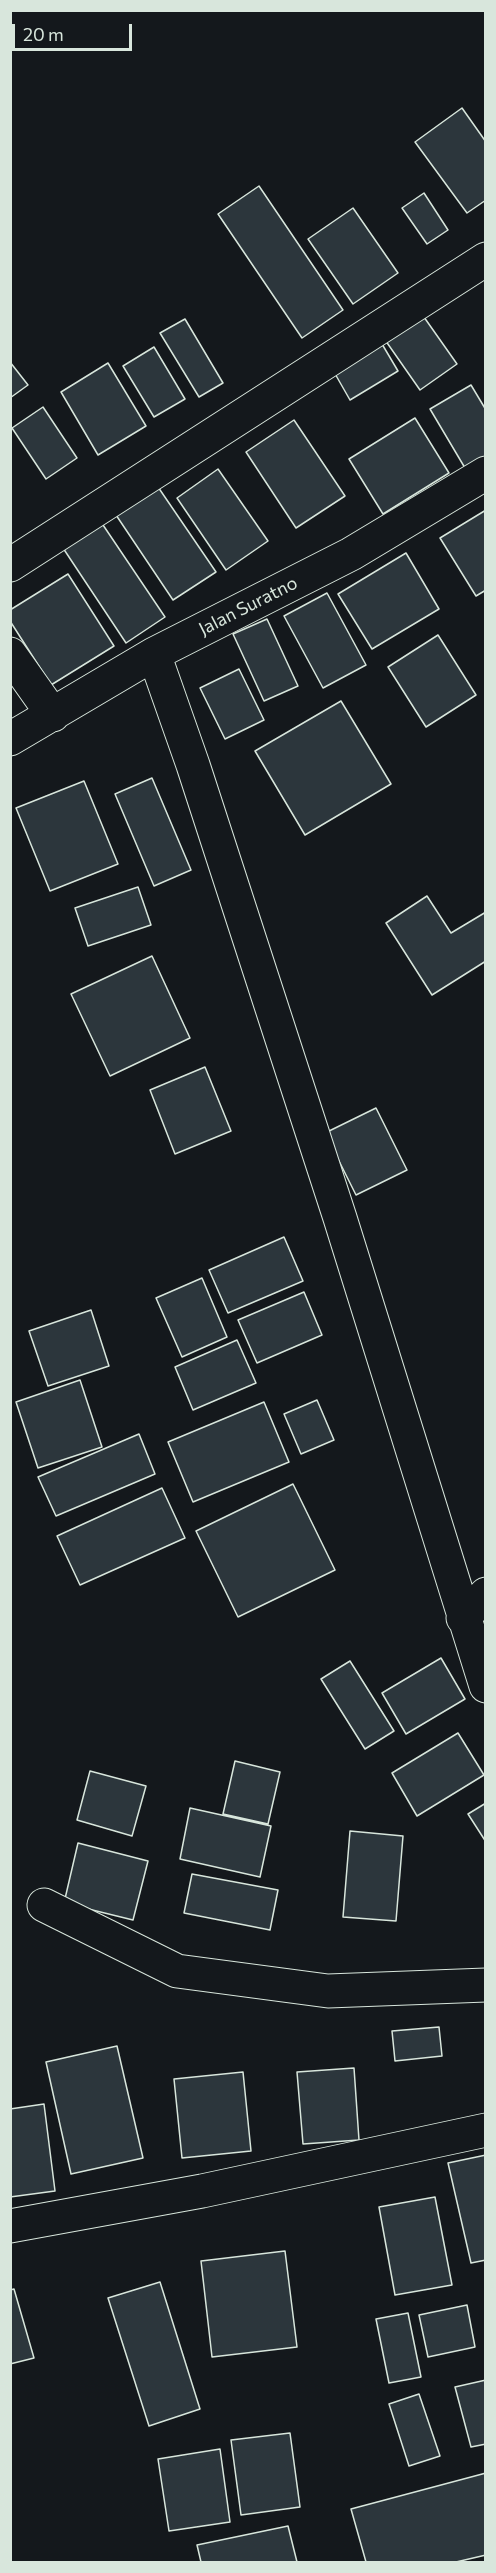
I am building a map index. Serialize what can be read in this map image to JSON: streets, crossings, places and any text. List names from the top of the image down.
{
  "streets": {
    "street": ["Jalan Suratno"]
  },
  "scale_bar": "20 m"
}
